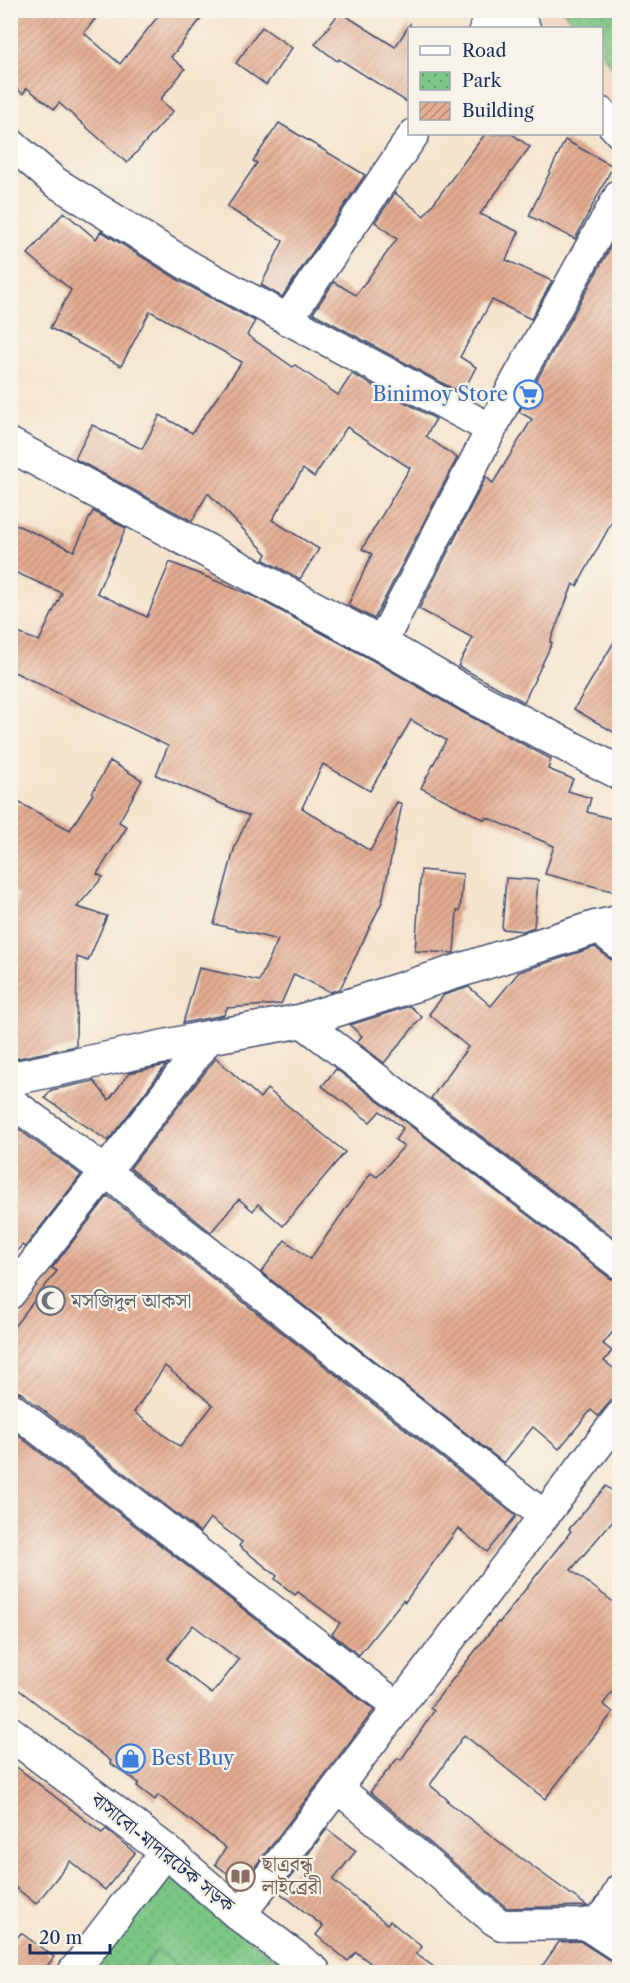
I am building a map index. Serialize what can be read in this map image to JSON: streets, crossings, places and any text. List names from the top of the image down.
{
  "streets": {
    "street": ["বাসাবো-মাদারটেক সড়ক"]
  },
  "places": {
    "supermarket": ["Binimoy Store"],
    "mosque": ["মসজিদুল আকসা"],
    "shop": ["Best Buy"],
    "library": ["ছাত্রবন্ধু লাইব্রেরী"]
  },
  "legend": ["Road", "Park", "Building"],
  "scale_bar": "20 m"
}
